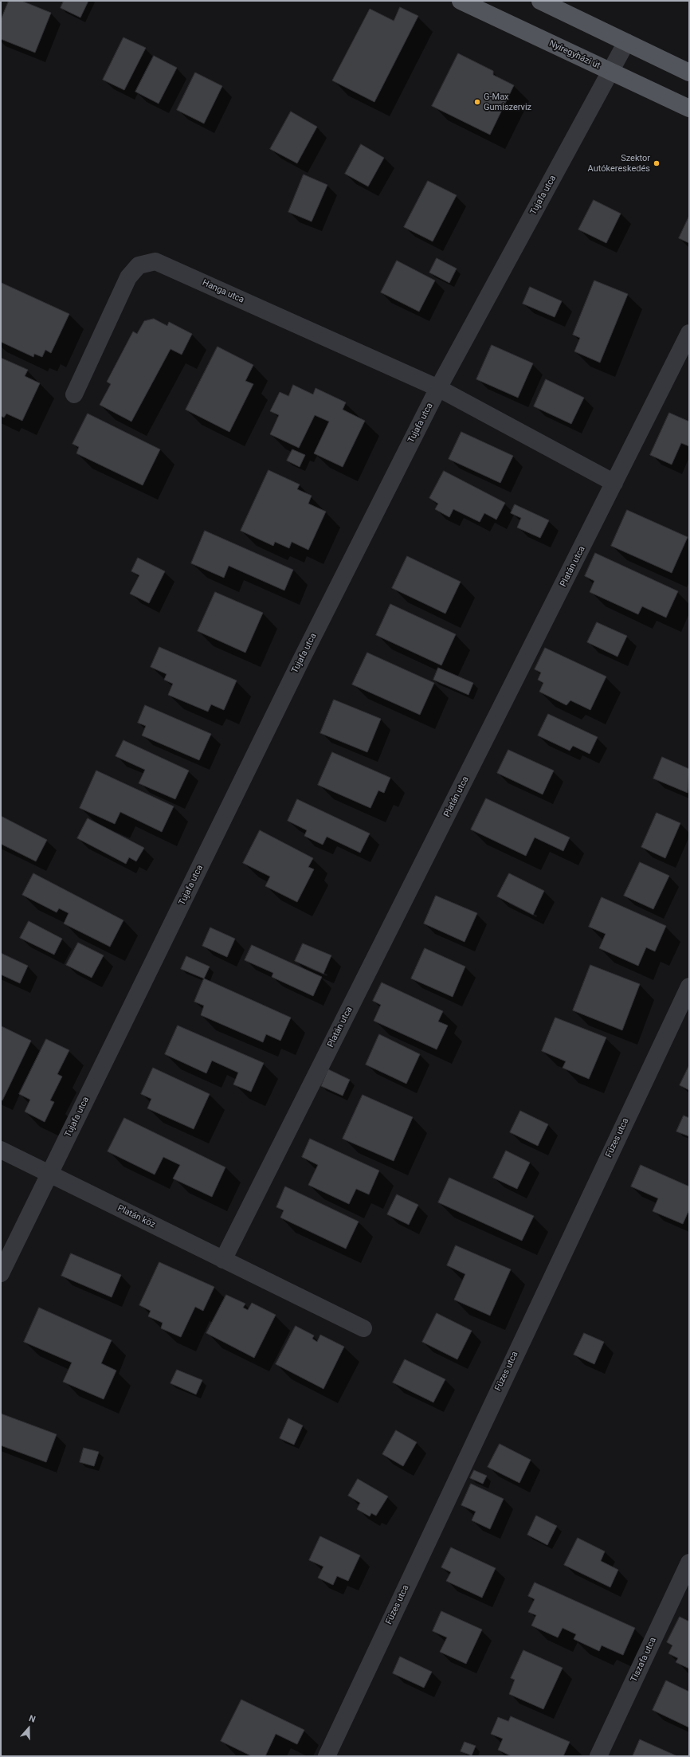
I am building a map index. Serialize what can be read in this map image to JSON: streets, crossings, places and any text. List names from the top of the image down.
{
  "streets": {
    "main road": ["Nyíregyházi út"],
    "street": [
      "Tujafa utca",
      "Hanga utca",
      "Platán utca",
      "Füzes utca",
      "Platán köz",
      "Tiszafa utca"
    ]
  },
  "crossings": [
    ["Nyíregyházi út", "Tujafa utca"],
    ["Tujafa utca", "Hanga utca"],
    ["Tujafa utca", "Platán köz"],
    ["Hanga utca", "Platán utca"],
    ["Platán utca", "Platán köz"]
  ],
  "places": ["G-Max Gumiszerviz", "Szektor Autókereskedés"],
  "north": "top"
}
